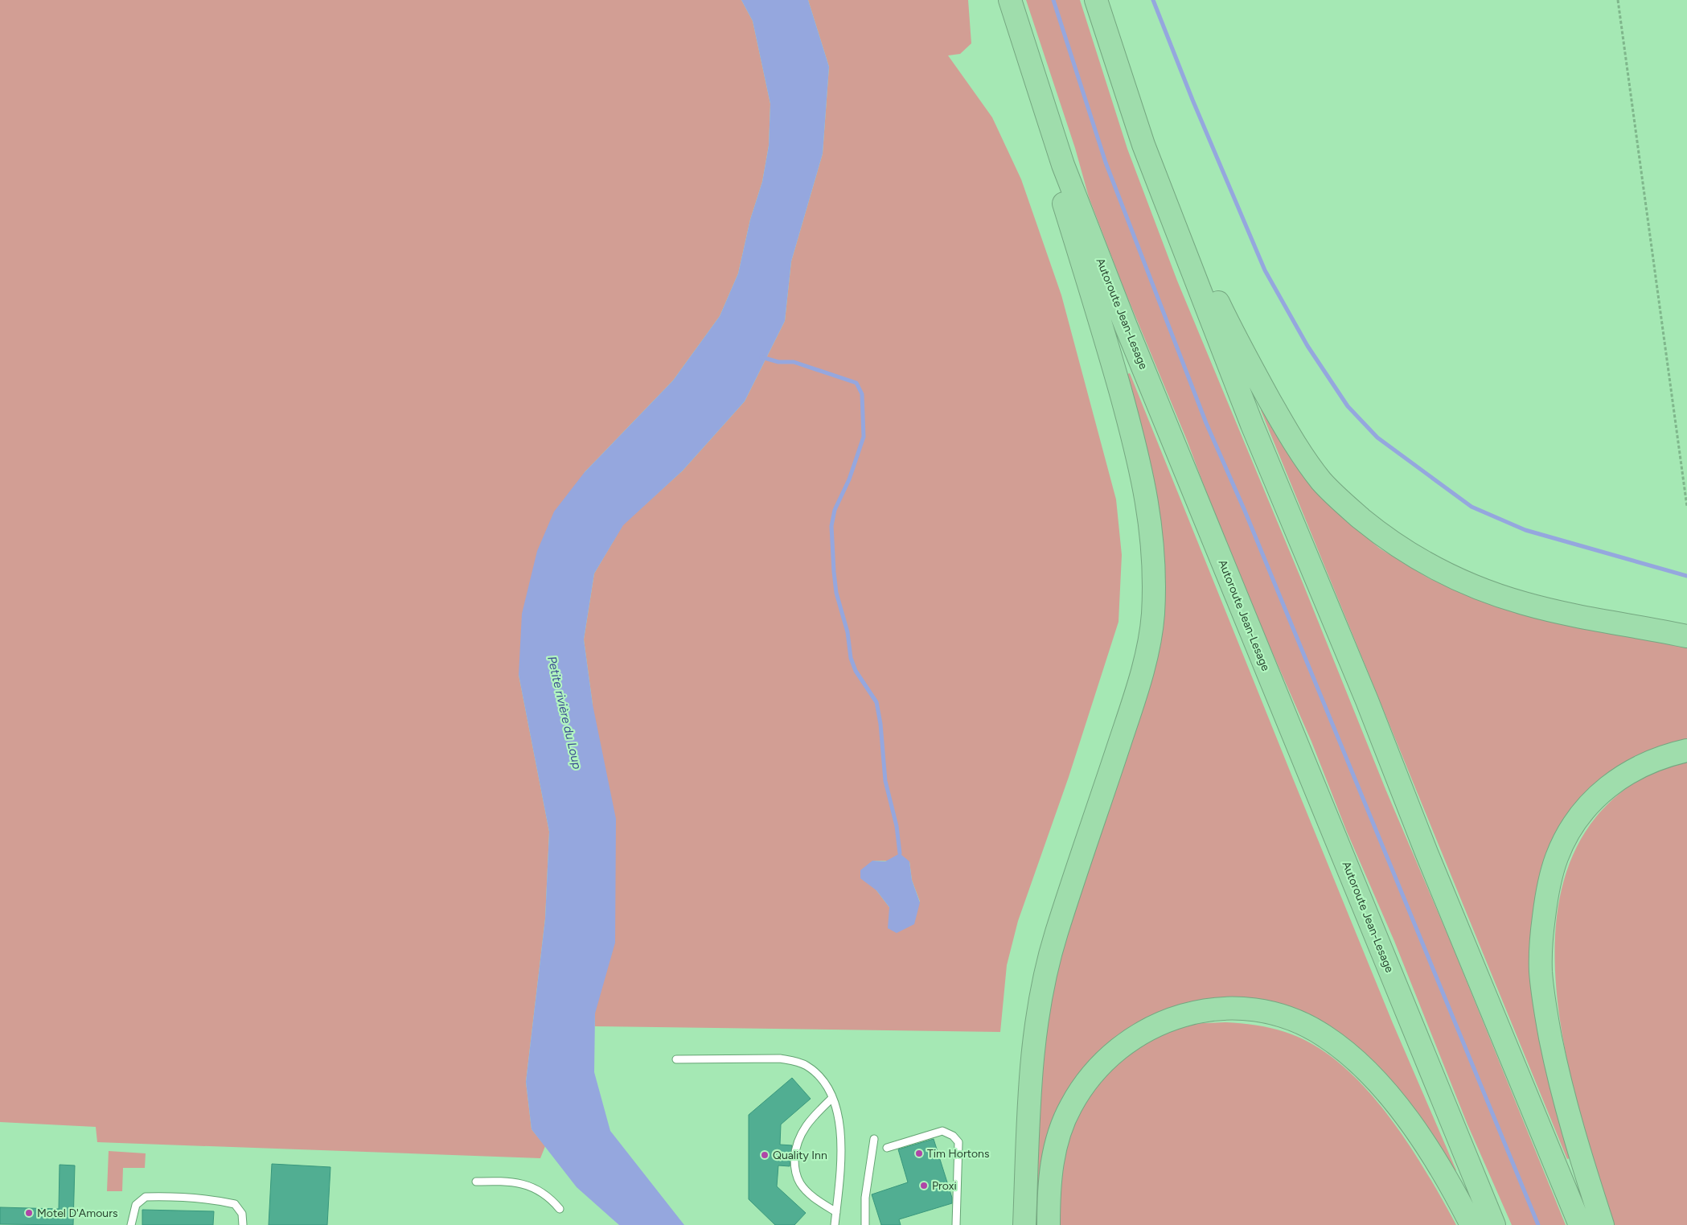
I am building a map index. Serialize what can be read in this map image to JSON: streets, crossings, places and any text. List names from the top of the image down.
{
  "streets": {
    "highway": ["Autoroute Jean-Lesage"]
  },
  "water": ["Petite rivière du Loup"],
  "places": [
    "Tim Hortons",
    "Quality Inn",
    "Proxi",
    "Motel D'Amours"
  ]
}
